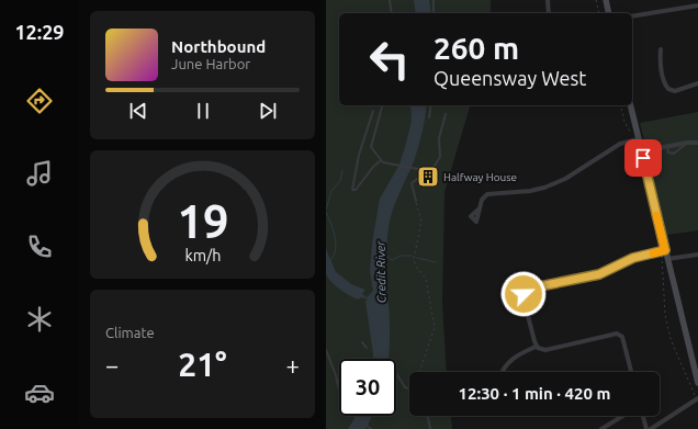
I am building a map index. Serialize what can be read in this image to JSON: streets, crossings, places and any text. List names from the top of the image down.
{
  "water": ["Credit River"],
  "places": {
    "building": ["Halfway House"]
  },
  "page": {
    "tabs": "12:29",
    "turn": ["260 m", "Queensway West"],
    "song": ["Northbound", "June Harbor"],
    "tile": "Climate",
    "heat": ["−", "21°", "+"],
    "limit": "30",
    "trip": "12:30 · 1 min · 420 m",
    "gauge": ["19", "km/h"]
  }
}
